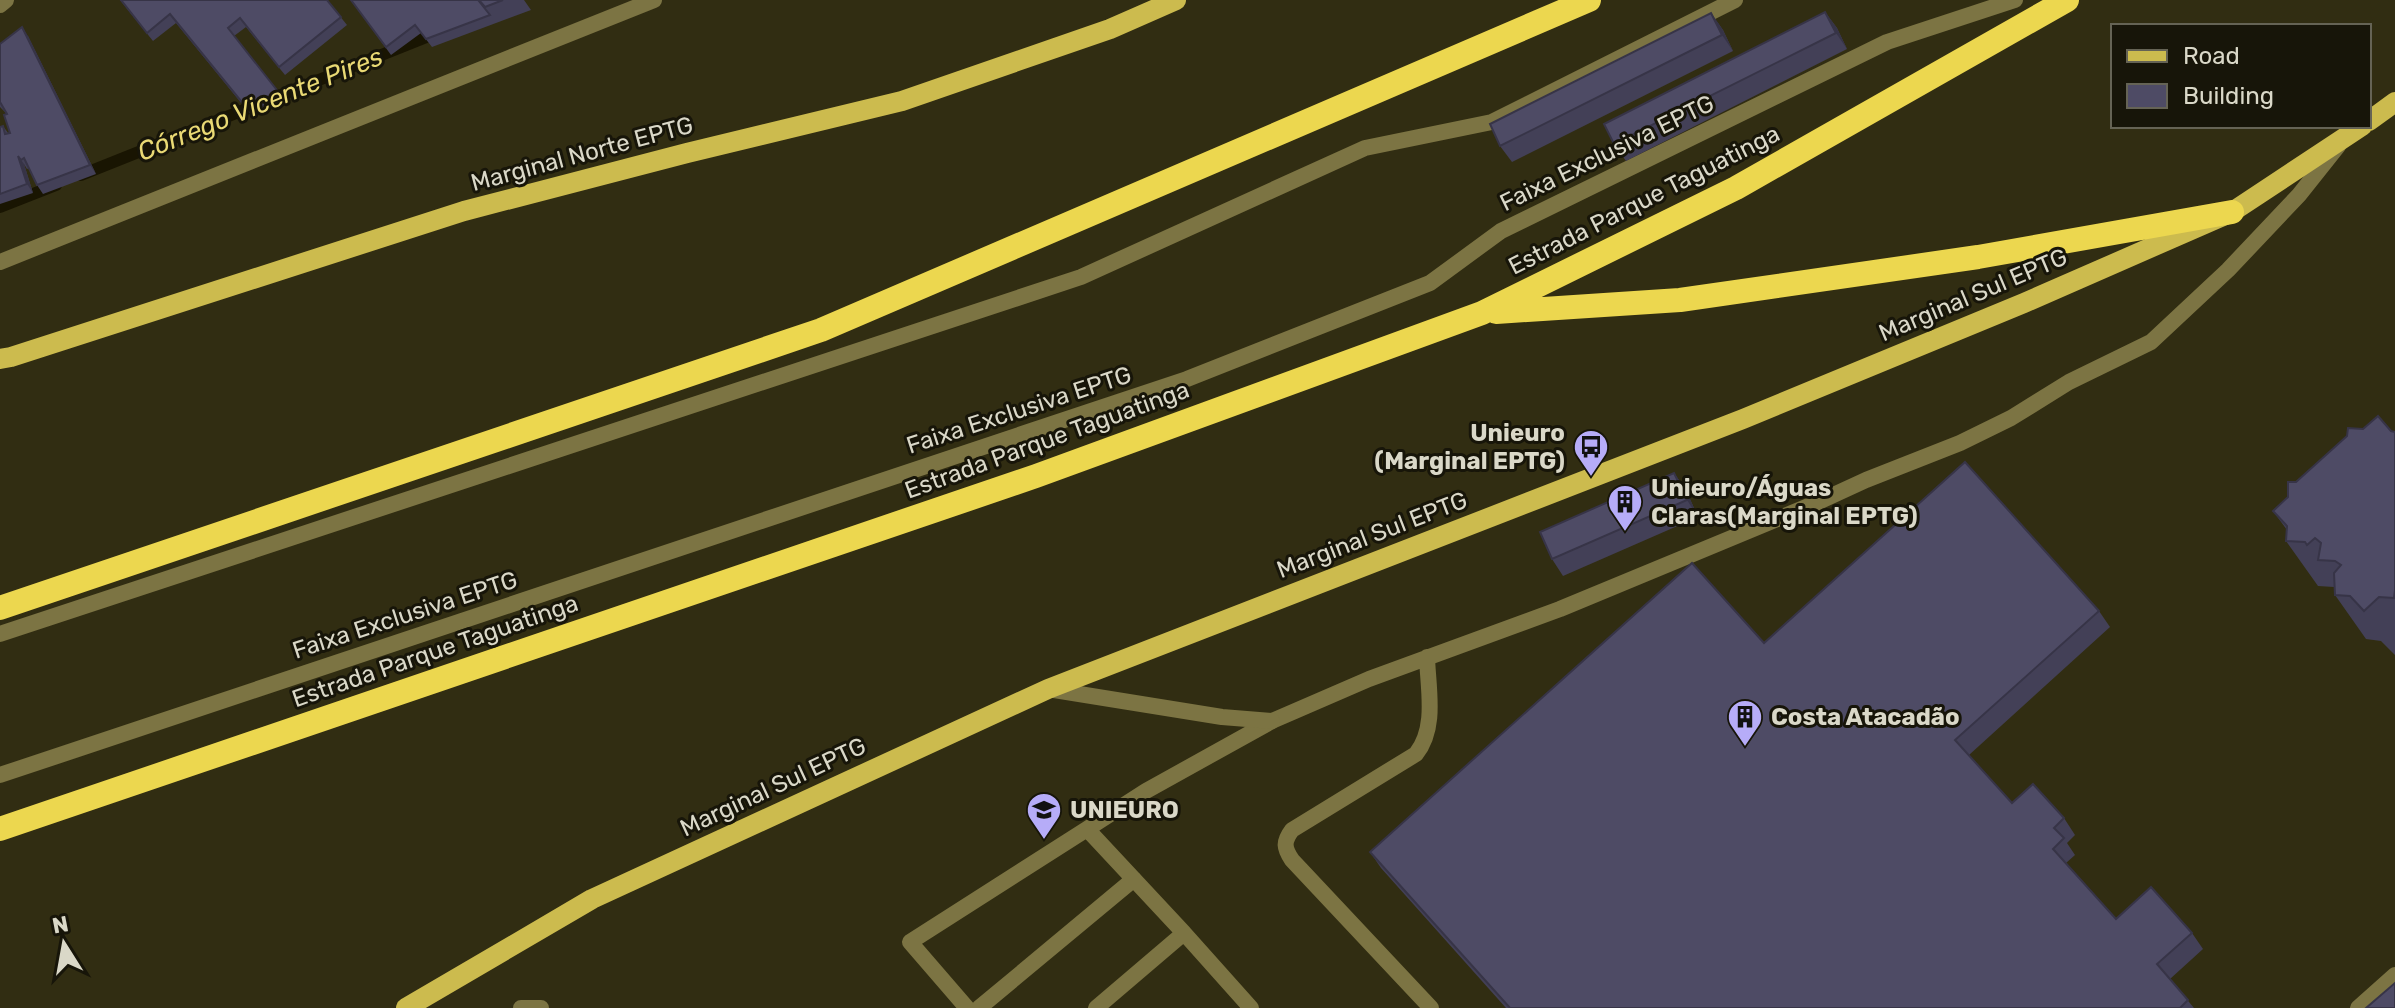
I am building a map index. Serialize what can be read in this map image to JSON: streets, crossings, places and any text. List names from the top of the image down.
{
  "streets": {
    "highway": ["Estrada Parque Taguatinga"],
    "main road": ["Marginal Norte EPTG", "Marginal Sul EPTG"],
    "street": ["Faixa Exclusiva EPTG"]
  },
  "water": ["Córrego Vicente Pires"],
  "places": {
    "bus stop": ["Unieuro (Marginal EPTG)"],
    "building": ["Unieuro/Águas Claras(Marginal EPTG)", "Costa Atacadão"],
    "school or university": ["UNIEURO"]
  },
  "legend": ["Road", "Building"],
  "north": "top"
}
